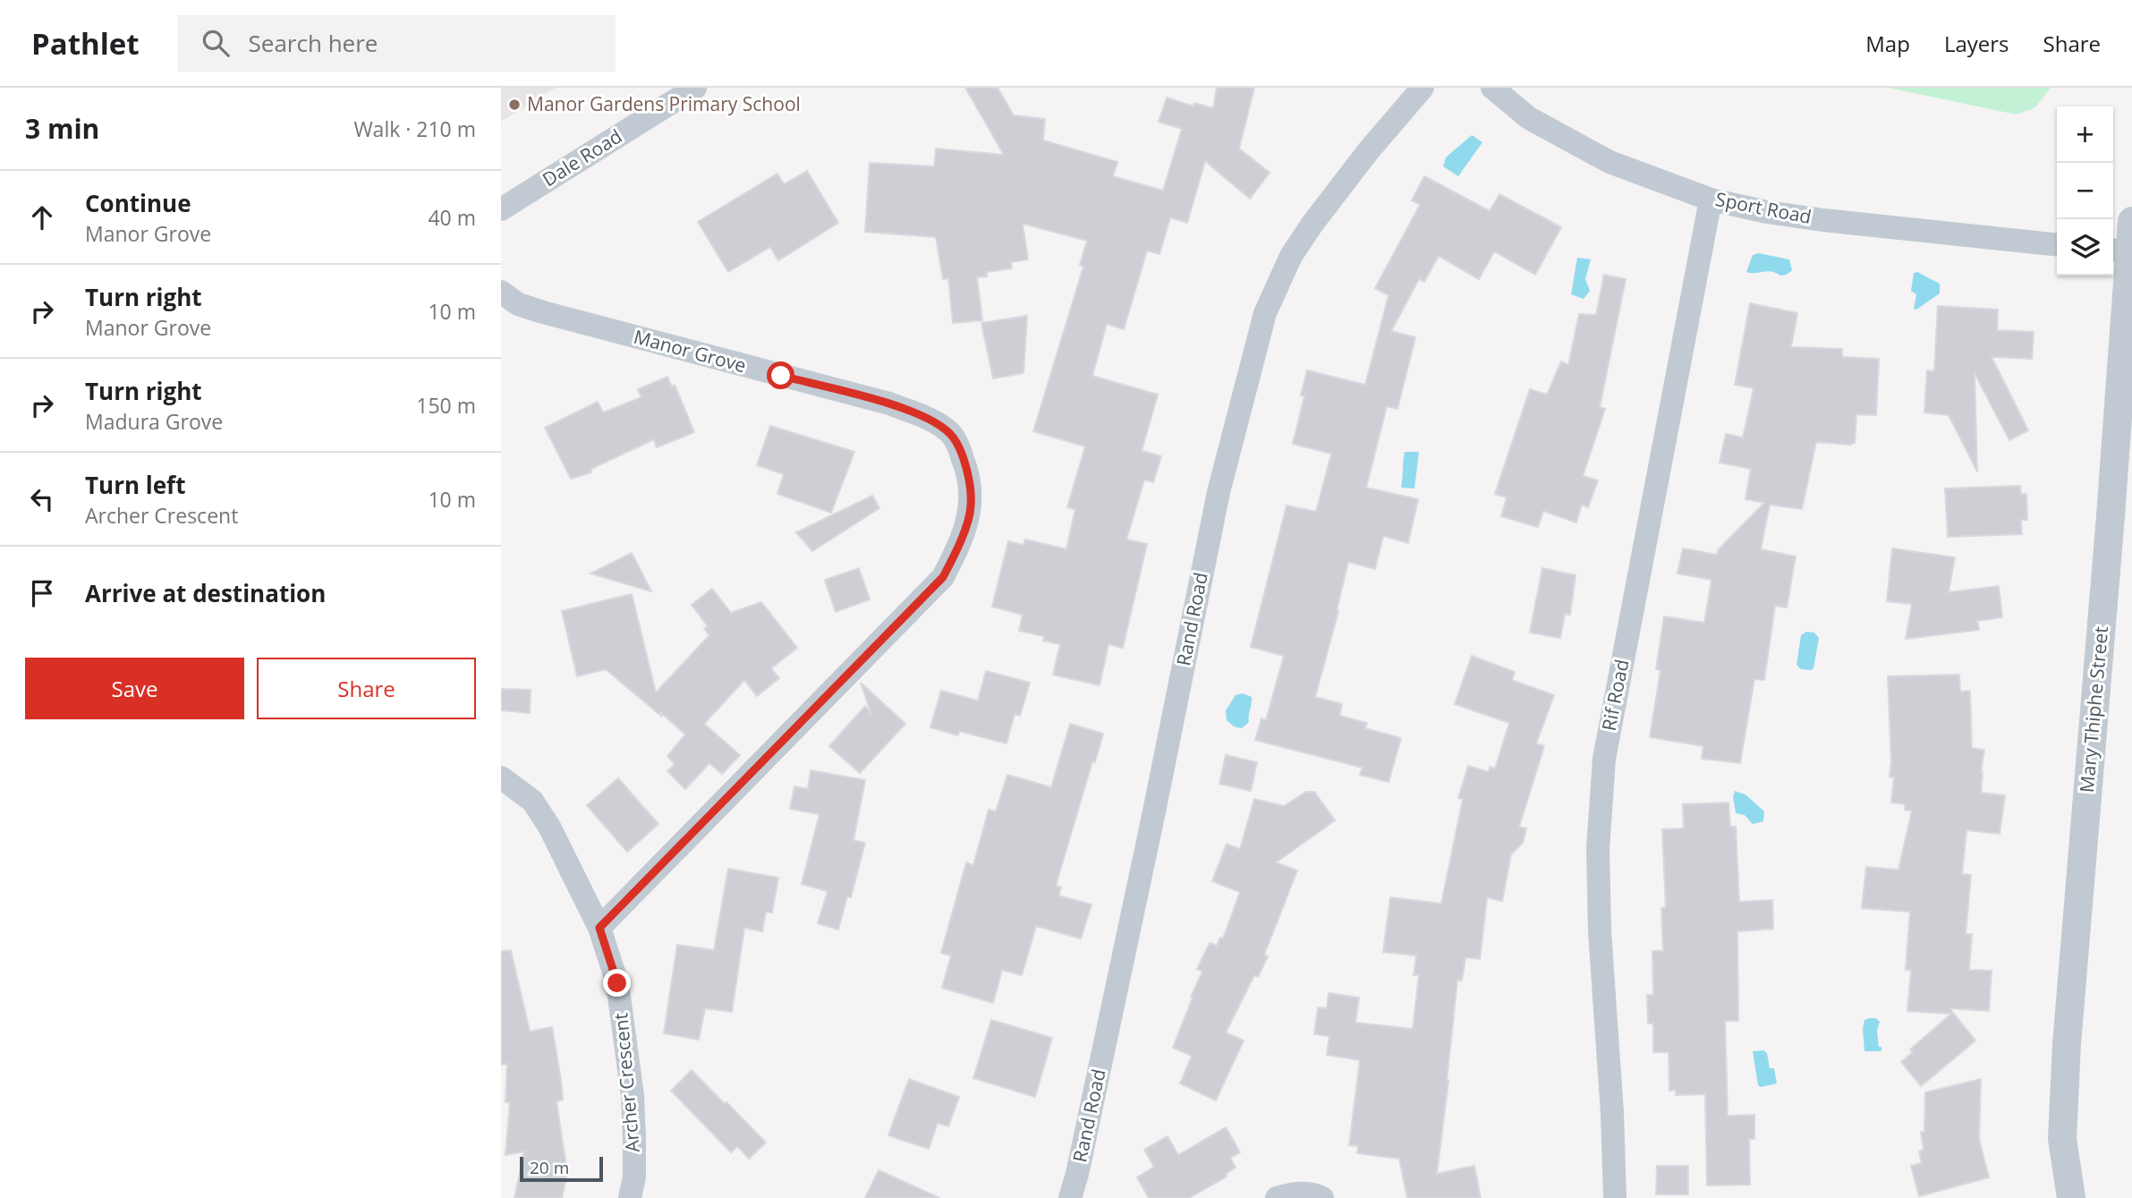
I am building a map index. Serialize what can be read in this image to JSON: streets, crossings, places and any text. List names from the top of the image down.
{
  "streets": {
    "street": [
      "Dale Road",
      "Sport Road",
      "Manor Grove",
      "Rand Road",
      "Rif Road",
      "Mary Thiphe Street",
      "Archer Crescent"
    ]
  },
  "crossings": [
    ["Sport Road", "Rif Road"],
    ["Manor Grove", "Archer Crescent"]
  ],
  "places": ["Manor Gardens Primary School"],
  "scale_bar": "20 m",
  "page": {
    "header": "Pathlet",
    "search": "Search here",
    "nav": ["Map", "Layers", "Share"],
    "heading": ["3 min", "Walk · 210 m"],
    "map_buttons": ["+", "−"],
    "list": [
      ["Continue", "Manor Grove", "40 m"],
      ["Turn right", "Manor Grove", "10 m"],
      ["Turn right", "Madura Grove", "150 m"],
      ["Turn left", "Archer Crescent", "10 m"],
      "Arrive at destination"
    ],
    "buttons": ["Save", "Share"],
    "scale": "20 m"
  }
}
